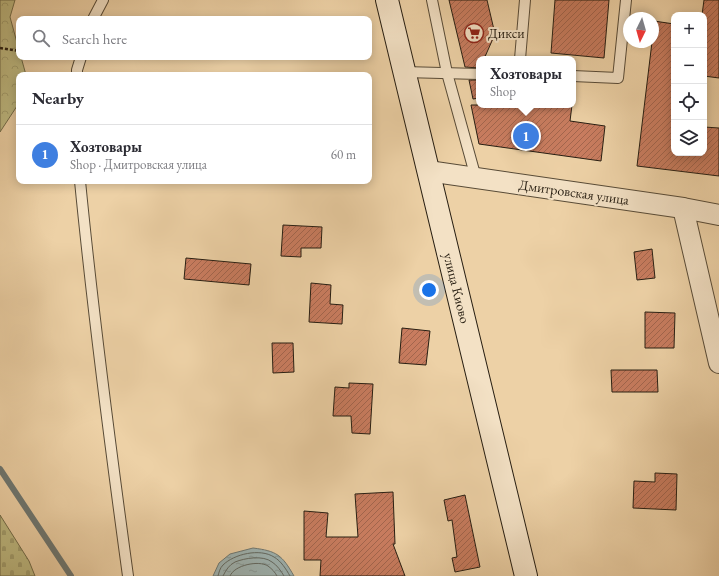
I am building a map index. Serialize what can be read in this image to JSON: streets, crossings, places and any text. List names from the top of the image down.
{
  "streets": {
    "main road": ["улица Киово"],
    "street": ["Дмитровская улица"]
  },
  "crossings": [
    ["Дмитровская улица", "улица Киово"]
  ],
  "places": {
    "supermarket": ["Дикси"]
  },
  "north": "bottom",
  "page": {
    "map_buttons": ["+", "−"],
    "search": "Search here",
    "popup": ["Хозтовары", "Shop"],
    "heading": "Nearby",
    "pins": "1",
    "list": [
      {
        "mark": "1",
        "name": "Хозтовары",
        "note": "Shop · Дмитровская улица",
        "value": "60 m"
      }
    ]
  }
}
